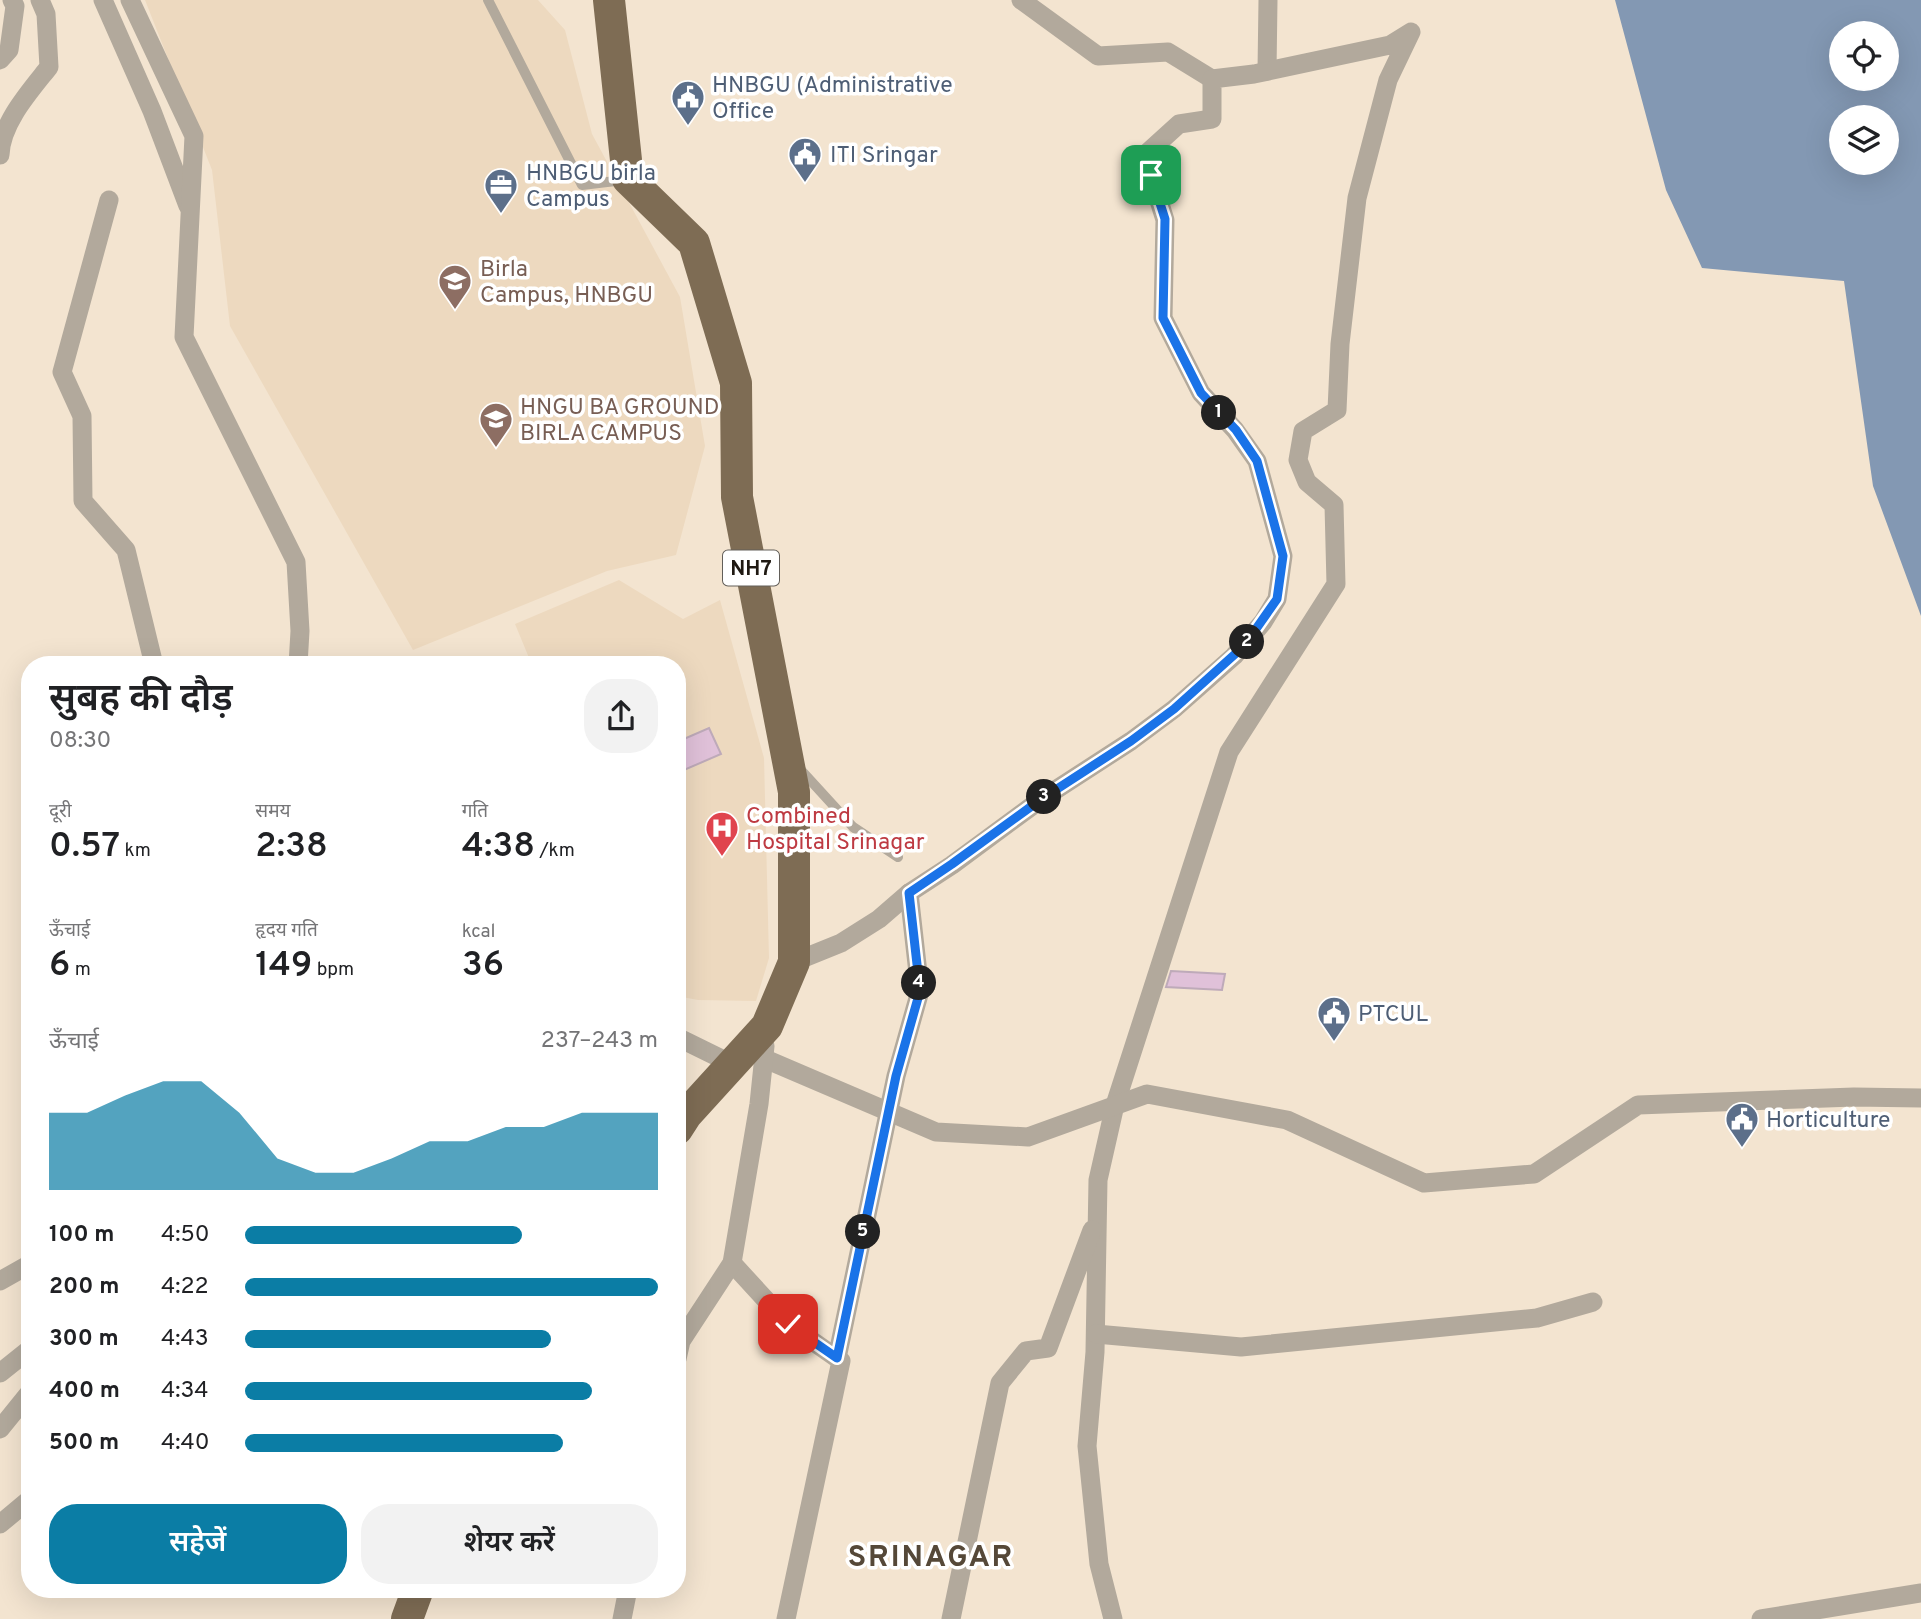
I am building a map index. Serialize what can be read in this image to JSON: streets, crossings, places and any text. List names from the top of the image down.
{
  "streets": {
    "highway": ["NH7"]
  },
  "districts": ["SRINAGAR"],
  "places": {
    "public building": [
      "HNBGU (Administrative Office",
      "ITI Sringar",
      "PTCUL",
      "Horticulture"
    ],
    "office": ["HNBGU birla Campus"],
    "school or university": ["Birla Campus, HNBGU", "HNGU BA GROUND BIRLA CAMPUS"],
    "hospital": ["Combined Hospital Srinagar"]
  },
  "page": {
    "pins": [
      "1",
      "2",
      "3",
      "4",
      "5"
    ],
    "heading": ["सुबह की दौड़", "08:30"],
    "stats": [
      ["दूरी", "0.57 km"],
      ["समय", "2:38"],
      ["गति", "4:38 /km"],
      ["ऊँचाई", "6 m"],
      ["हृदय गति", "149 bpm"],
      ["kcal", "36"]
    ],
    "chart": ["ऊँचाई", "237–243 m"],
    "list": [
      {
        "name": "100 m",
        "note": "4:50"
      },
      {
        "name": "200 m",
        "note": "4:22"
      },
      {
        "name": "300 m",
        "note": "4:43"
      },
      {
        "name": "400 m",
        "note": "4:34"
      },
      {
        "name": "500 m",
        "note": "4:40"
      }
    ],
    "buttons": ["सहेजें", "शेयर करें"]
  }
}
